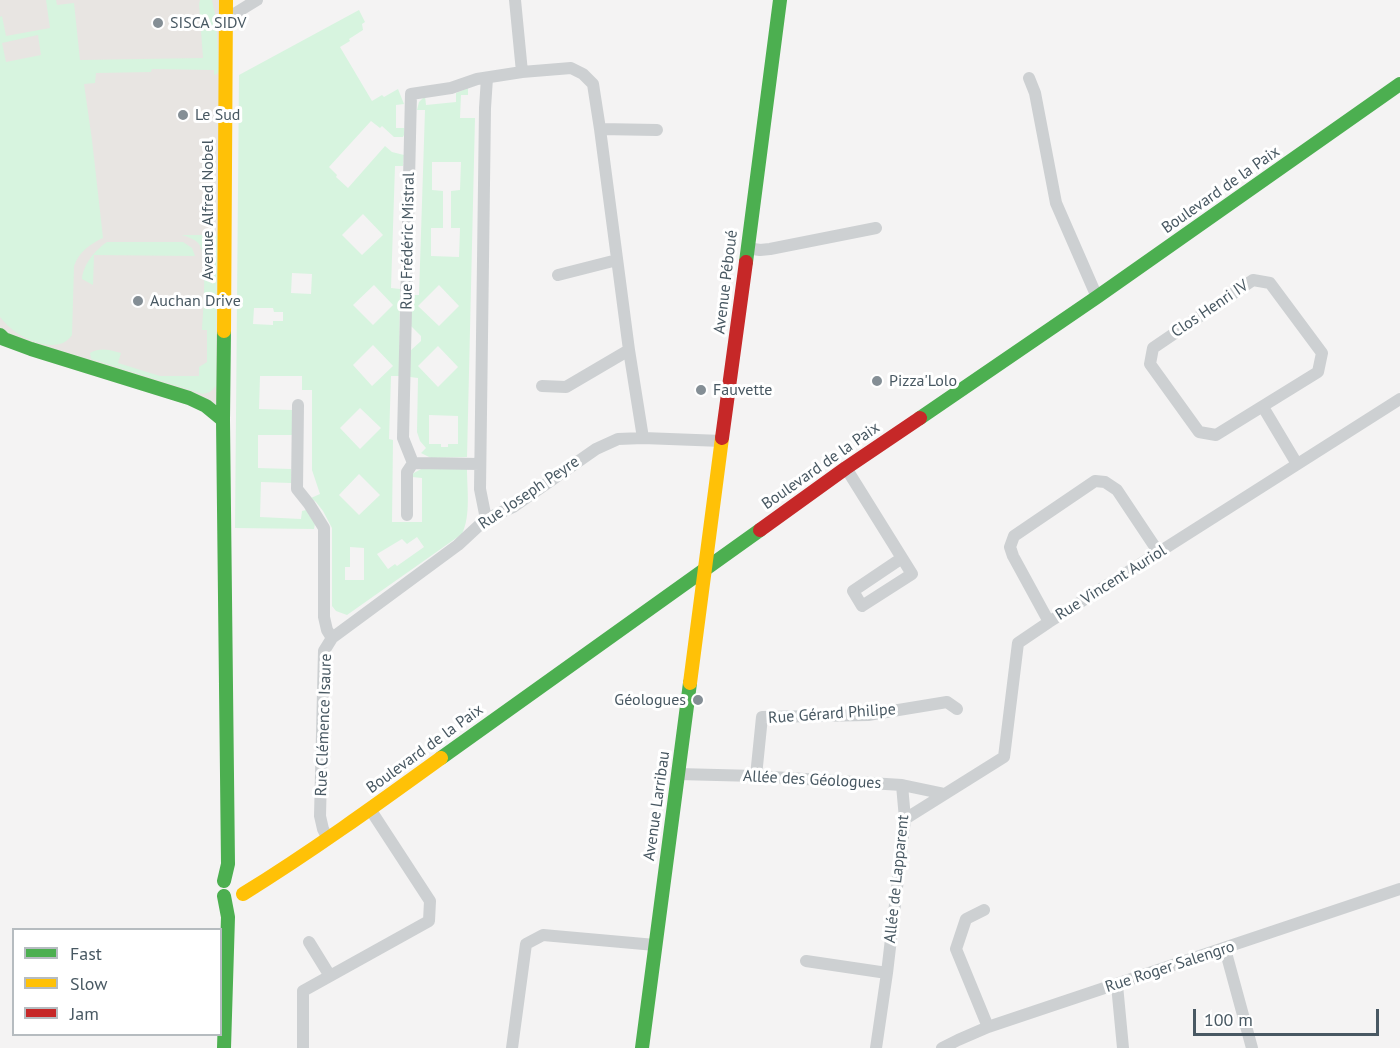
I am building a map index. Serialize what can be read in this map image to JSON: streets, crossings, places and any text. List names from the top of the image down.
{
  "streets": {
    "main road": [
      "Boulevard de la Paix",
      "Avenue Alfred Nobel",
      "Avenue Péboué",
      "Avenue Larribau"
    ],
    "street": [
      "Rue Frédéric Mistral",
      "Clos Henri IV",
      "Rue Joseph Peyre",
      "Rue Vincent Auriol",
      "Rue Gérard Philipe",
      "Rue Clémence Isaure",
      "Allée des Géologues",
      "Allée de Lapparent",
      "Rue Roger Salengro"
    ]
  },
  "crossings": [
    ["Boulevard de la Paix", "Avenue Alfred Nobel"],
    ["Boulevard de la Paix", "Avenue Péboué"],
    ["Boulevard de la Paix", "Rue Clémence Isaure"],
    ["Boulevard de la Paix", "Avenue Larribau"],
    ["Rue Frédéric Mistral", "Rue Joseph Peyre"],
    ["Avenue Péboué", "Rue Joseph Peyre"],
    ["Avenue Péboué", "Avenue Larribau"],
    ["Rue Joseph Peyre", "Rue Clémence Isaure"],
    ["Rue Vincent Auriol", "Allée des Géologues"],
    ["Rue Vincent Auriol", "Allée de Lapparent"],
    ["Rue Gérard Philipe", "Allée des Géologues"],
    ["Allée des Géologues", "Avenue Larribau"],
    ["Allée des Géologues", "Allée de Lapparent"]
  ],
  "places": [
    "SISCA SIDV",
    "Le Sud",
    "Auchan Drive",
    "Pizza'Lolo",
    "Fauvette",
    "Géologues"
  ],
  "legend": ["Fast", "Slow", "Jam"],
  "scale_bar": "100 m"
}
